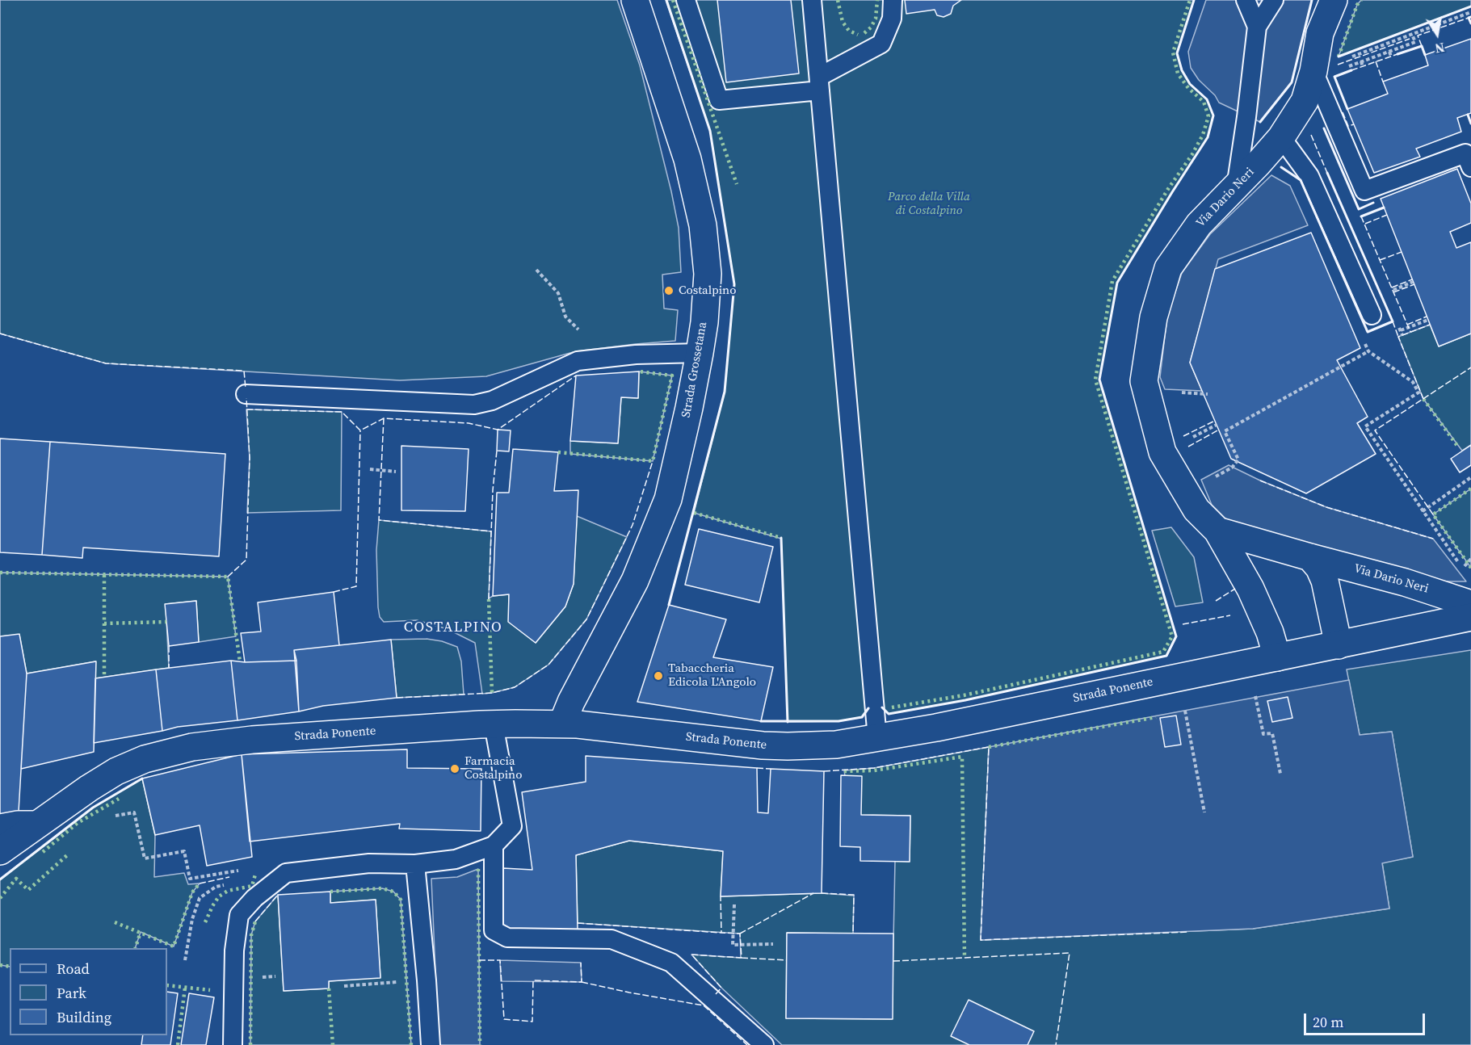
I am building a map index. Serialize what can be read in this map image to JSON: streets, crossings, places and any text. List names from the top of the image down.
{
  "streets": {
    "main road": ["Via Dario Neri", "Strada Grossetana", "Strada Ponente"]
  },
  "crossings": [
    ["Via Dario Neri", "Strada Ponente"],
    ["Strada Grossetana", "Strada Ponente"]
  ],
  "districts": ["COSTALPINO"],
  "parks": ["Parco della Villa di Costalpino"],
  "places": ["Costalpino", "Tabaccheria Edicola L'Angolo", "Farmacia Costalpino"],
  "legend": ["Road", "Park", "Building"],
  "scale_bar": "20 m",
  "north": "bottom"
}
